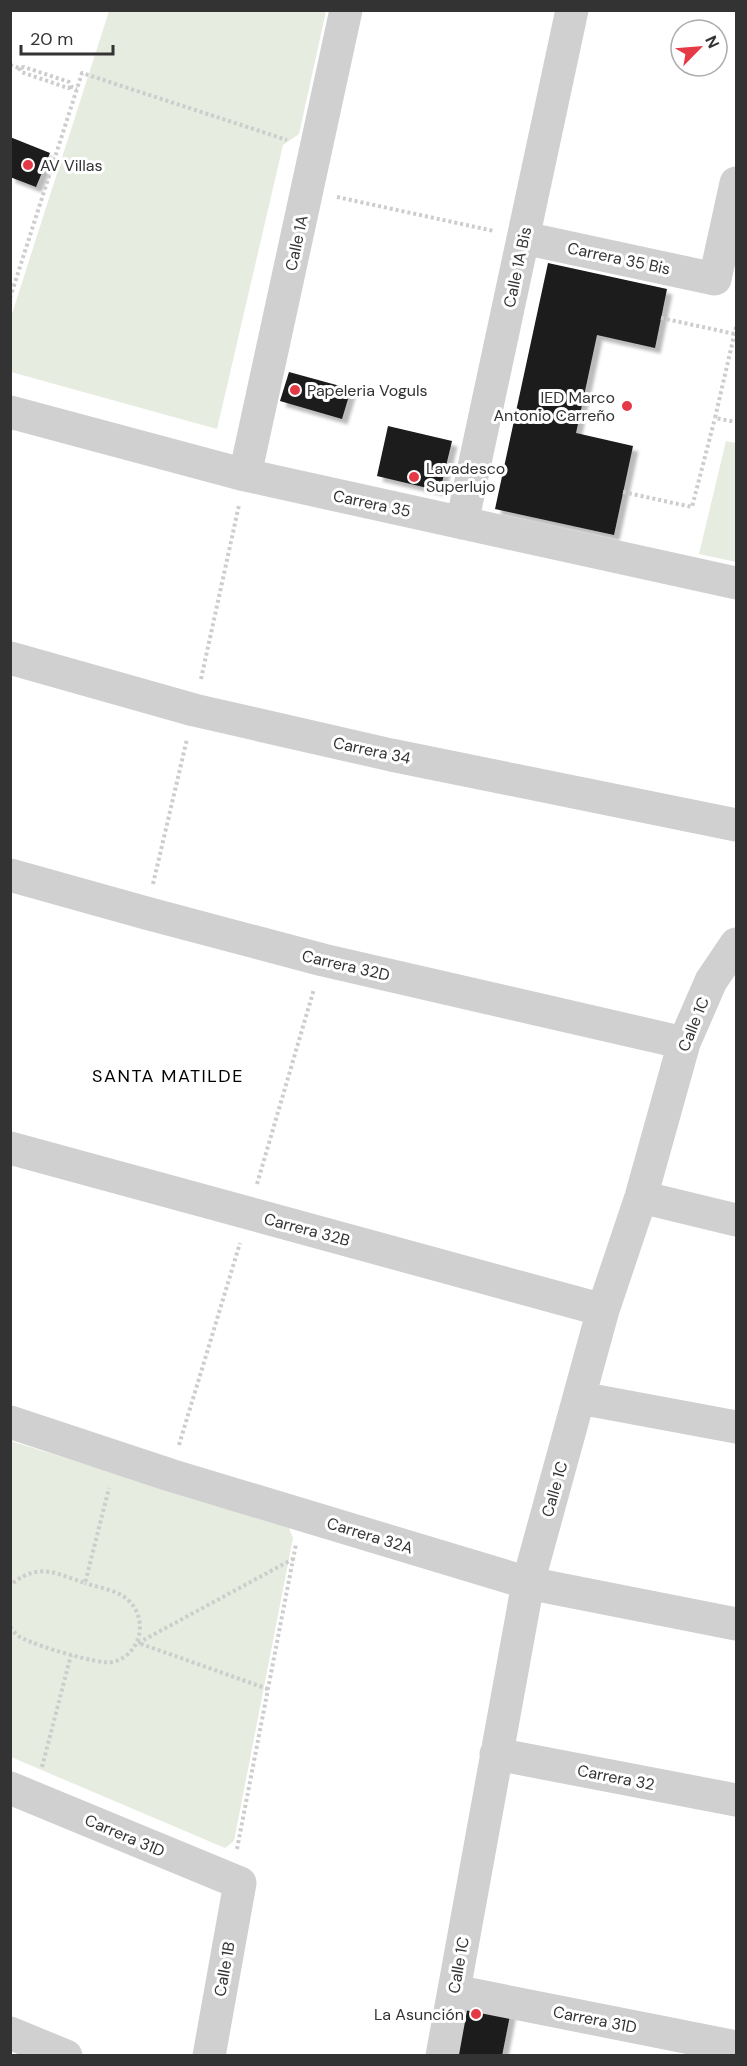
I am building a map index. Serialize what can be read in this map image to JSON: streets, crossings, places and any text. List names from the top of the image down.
{
  "streets": {
    "street": [
      "Calle 1A",
      "Carrera 35 Bis",
      "Calle 1A Bis",
      "Carrera 35",
      "Carrera 34",
      "Carrera 32D",
      "Calle 1C",
      "Carrera 32B",
      "Carrera 32A",
      "Carrera 32",
      "Carrera 31D",
      "Calle 1B"
    ]
  },
  "crossings": [
    ["Calle 1A", "Carrera 35"],
    ["Carrera 35 Bis", "Calle 1A Bis"],
    ["Calle 1A Bis", "Carrera 35"],
    ["Carrera 32D", "Calle 1C"],
    ["Calle 1C", "Carrera 32B"],
    ["Calle 1C", "Carrera 32A"],
    ["Calle 1C", "Carrera 32"],
    ["Calle 1C", "Carrera 31D"],
    ["Carrera 31D", "Calle 1B"]
  ],
  "districts": ["SANTA MATILDE"],
  "places": [
    "AV Villas",
    "Papeleria Voguls",
    "IED Marco Antonio Carreño",
    "Lavadesco Superlujo",
    "La Asunción"
  ],
  "scale_bar": "20 m",
  "north": "top right"
}
